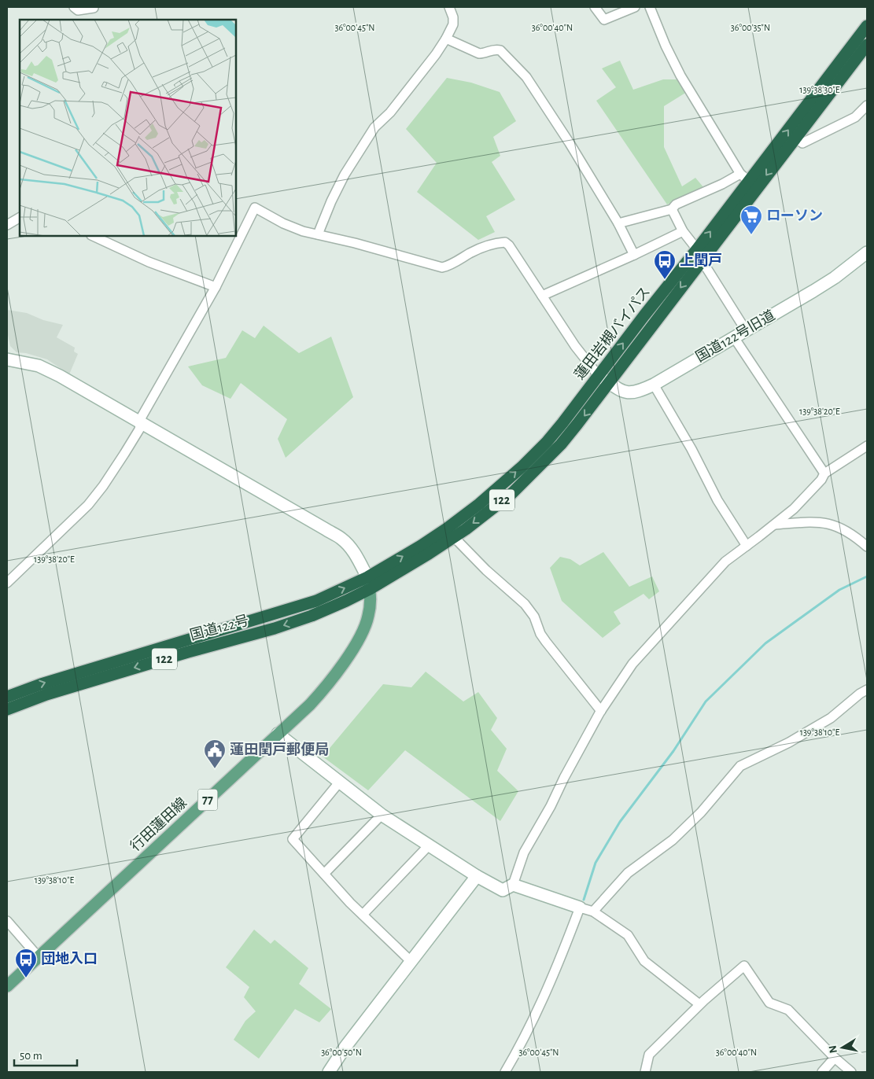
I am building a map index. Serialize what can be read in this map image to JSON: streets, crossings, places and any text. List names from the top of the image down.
{
  "streets": {
    "highway": ["蓮田岩槻バイパス", "122", "国道122号"],
    "main road": ["77", "行田蓮田線"],
    "street": ["国道122号旧道"]
  },
  "crossings": [
    ["蓮田岩槻バイパス", "国道122号旧道"],
    ["蓮田岩槻バイパス", "国道122号"],
    ["蓮田岩槻バイパス", "行田蓮田線"],
    ["国道122号", "行田蓮田線"]
  ],
  "places": {
    "supermarket": ["ローソン"],
    "bus stop": ["上閏戸", "団地入口"],
    "public building": ["蓮田閏戸郵便局"]
  },
  "scale_bar": "50 m",
  "north": "left",
  "coordinates": [
    "36°00'45\"N",
    "36°00'40\"N",
    "36°00'35\"N",
    "139°38'30\"E",
    "139°38'20\"E",
    "139°38'10\"E",
    "36°00'50\"N"
  ]
}
